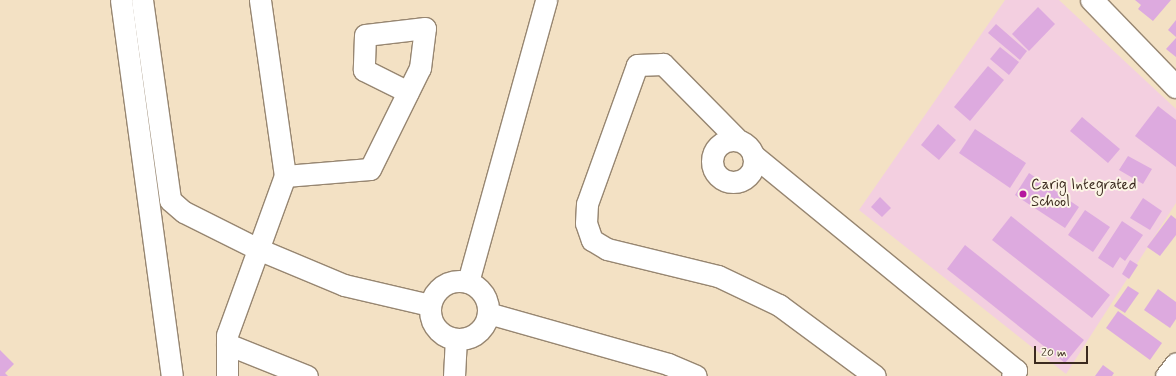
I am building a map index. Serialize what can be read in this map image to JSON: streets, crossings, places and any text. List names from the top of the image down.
{
  "places": ["Carig Integrated School"],
  "scale_bar": "20 m"
}
